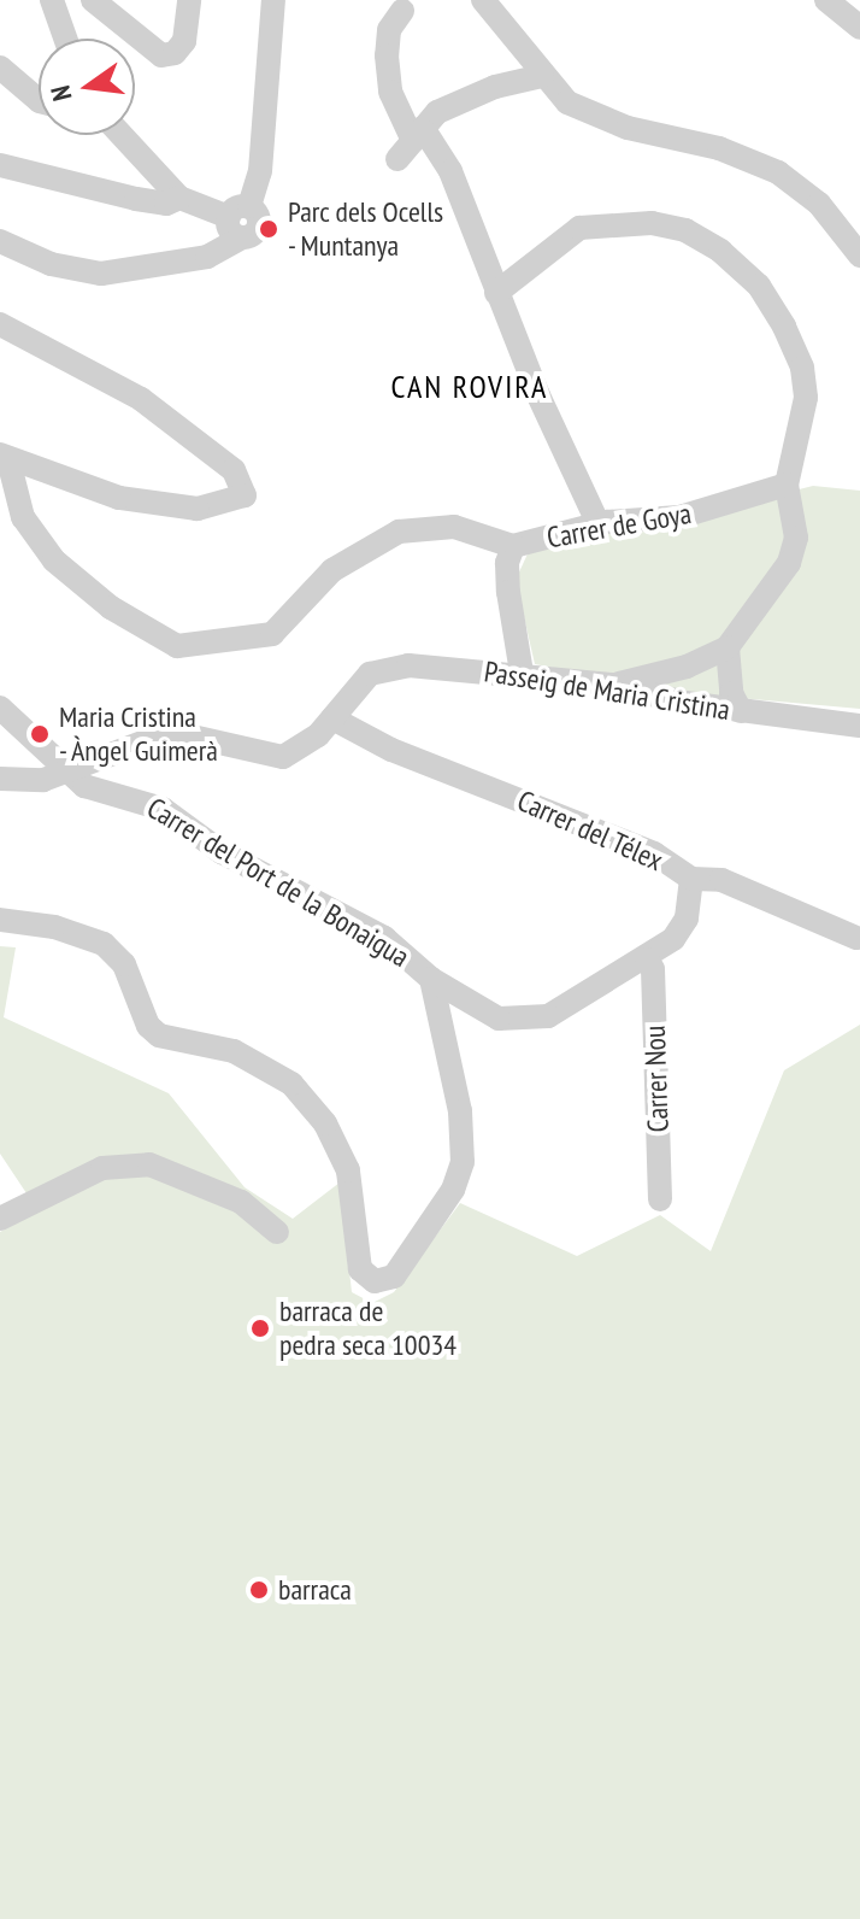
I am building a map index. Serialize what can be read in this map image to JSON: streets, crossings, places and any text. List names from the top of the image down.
{
  "streets": {
    "street": [
      "Carrer de Goya",
      "Passeig de Maria Cristina",
      "Carrer del Télex",
      "Carrer del Port de la Bonaigua",
      "Carrer Nou"
    ]
  },
  "crossings": [
    ["Passeig de Maria Cristina", "Carrer del Télex"],
    ["Passeig de Maria Cristina", "Carrer del Port de la Bonaigua"],
    ["Carrer del Télex", "Carrer del Port de la Bonaigua"],
    ["Carrer del Télex", "Carrer Nou"]
  ],
  "districts": ["CAN ROVIRA"],
  "places": [
    "Parc dels Ocells - Muntanya",
    "Maria Cristina - Àngel Guimerà",
    "barraca de pedra seca 10034",
    "barraca"
  ],
  "north": "left"
}
